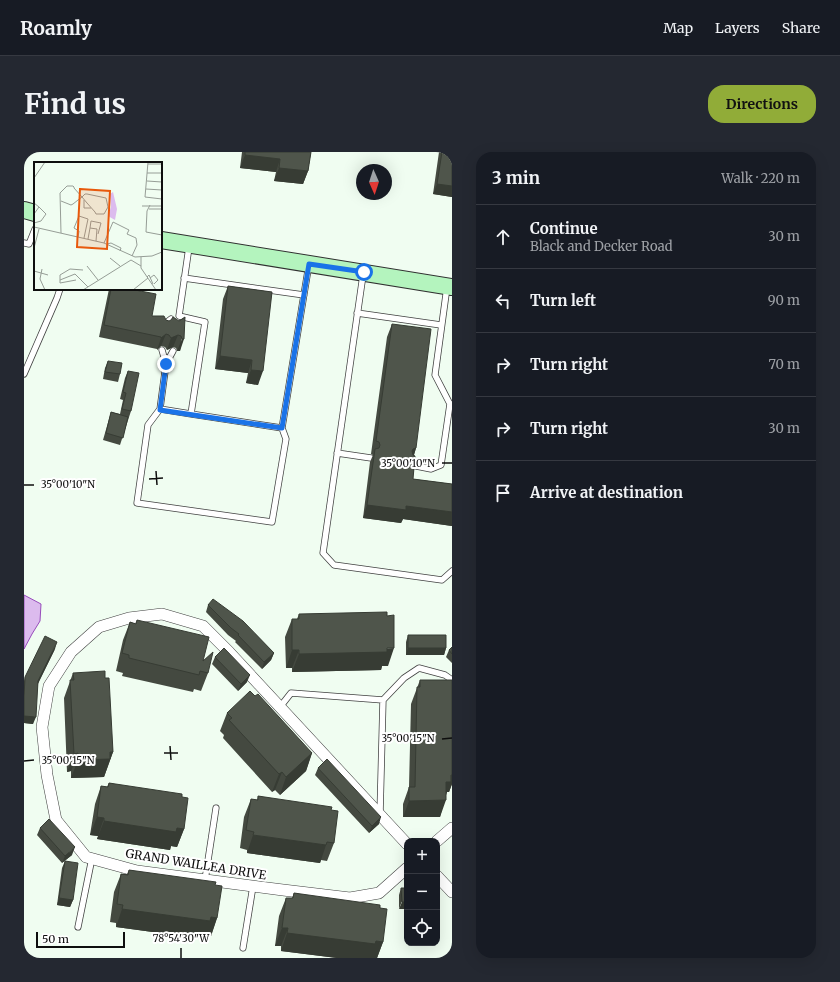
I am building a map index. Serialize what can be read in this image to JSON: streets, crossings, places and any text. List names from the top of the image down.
{
  "streets": {
    "street": ["GRAND WAILLEA DRIVE"]
  },
  "scale_bar": "50 m",
  "north": "bottom",
  "page": {
    "header": "Roamly",
    "nav": ["Map", "Layers", "Share"],
    "buttons": "Directions",
    "title": "Find us",
    "heading": ["3 min", "Walk · 220 m"],
    "list": [
      ["Continue", "Black and Decker Road", "30 m"],
      ["Turn left", "90 m"],
      ["Turn right", "70 m"],
      ["Turn right", "30 m"],
      "Arrive at destination"
    ],
    "map_buttons": ["+", "−"],
    "scale": "50 m"
  },
  "coordinates": ["35°00'10\"N", "35°00'15\"N", "78°54'30\"W"]
}
